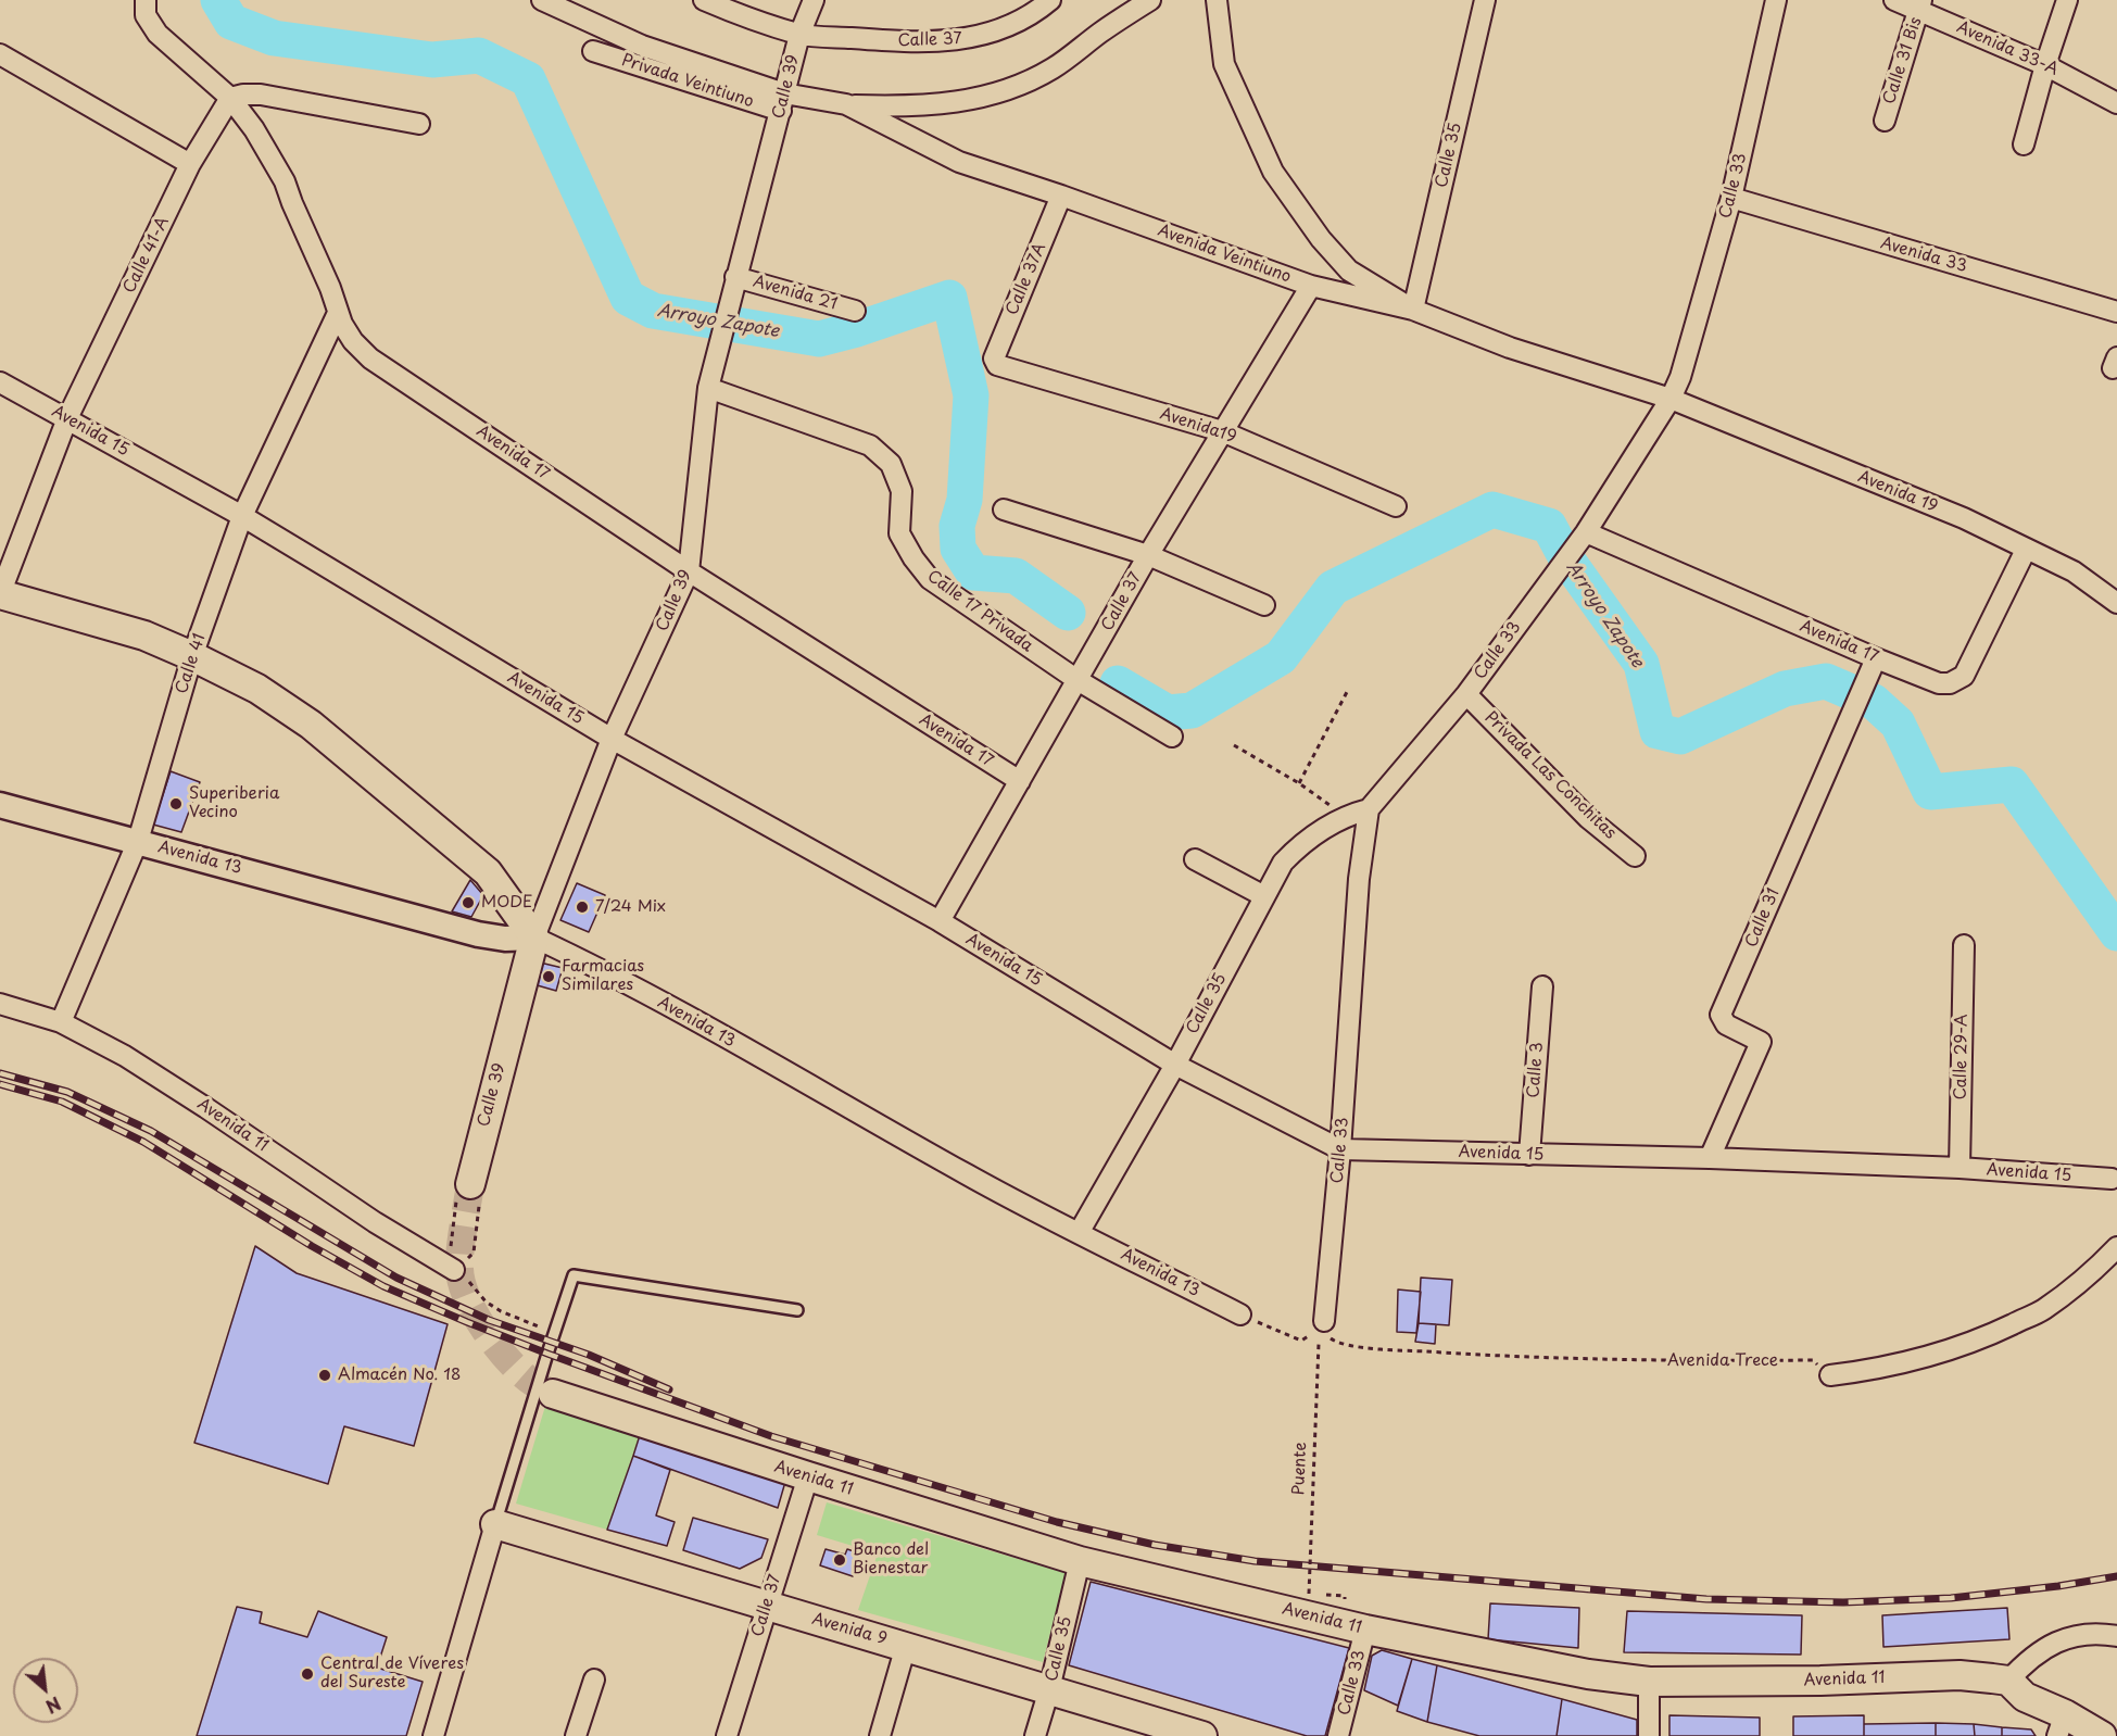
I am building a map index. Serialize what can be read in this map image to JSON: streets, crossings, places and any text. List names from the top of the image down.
{
  "streets": {
    "main road": ["Calle 39", "Avenida 11", "Avenida 9"],
    "street": [
      "Calle 37",
      "Avenida 33-A",
      "Calle 31 Bis",
      "Privada Veintiuno",
      "Calle 35",
      "Calle 33",
      "Avenida Veintiuno",
      "Calle 41-A",
      "Avenida 33",
      "Calle 37A",
      "Avenida 21",
      "Avenida19",
      "Avenida 15",
      "Avenida 17",
      "Avenida 19",
      "Calle 17 Privada",
      "Calle 41",
      "Privada Las Conchitas",
      "Avenida 13",
      "Calle 31",
      "Calle 29-A",
      "Calle 3"
    ],
    "path": ["Avenida Trece", "Puente"]
  },
  "crossings": [
    ["Calle 37", "Calle 39"],
    ["Calle 37", "Avenida Veintiuno"],
    ["Calle 37", "Avenida19"],
    ["Calle 37", "Avenida 15"],
    ["Calle 37", "Avenida 17"],
    ["Calle 37", "Calle 17 Privada"],
    ["Calle 37", "Avenida 11"],
    ["Calle 37", "Avenida 9"],
    ["Avenida 33-A", "Calle 31 Bis"],
    ["Privada Veintiuno", "Calle 39"],
    ["Privada Veintiuno", "Avenida Veintiuno"],
    ["Calle 39", "Avenida Veintiuno"],
    ["Calle 39", "Avenida 21"],
    ["Calle 39", "Avenida 15"],
    ["Calle 39", "Avenida 17"],
    ["Calle 39", "Calle 17 Privada"],
    ["Calle 39", "Avenida 13"],
    ["Calle 35", "Calle 33"],
    ["Calle 35", "Avenida Veintiuno"],
    ["Calle 35", "Avenida 15"],
    ["Calle 35", "Avenida 13"],
    ["Calle 35", "Avenida 11"],
    ["Calle 35", "Avenida 9"],
    ["Calle 33", "Avenida Veintiuno"],
    ["Calle 33", "Avenida 33"],
    ["Calle 33", "Avenida 15"],
    ["Calle 33", "Avenida 17"],
    ["Calle 33", "Avenida 19"],
    ["Calle 33", "Privada Las Conchitas"],
    ["Calle 33", "Avenida 11"],
    ["Calle 33", "Avenida Trece"],
    ["Avenida Veintiuno", "Calle 37A"],
    ["Avenida Veintiuno", "Avenida 19"],
    ["Calle 41-A", "Avenida 15"],
    ["Calle 41-A", "Avenida 17"],
    ["Calle 37A", "Avenida19"],
    ["Avenida 15", "Calle 41"],
    ["Avenida 15", "Calle 31"],
    ["Avenida 15", "Calle 29-A"],
    ["Avenida 15", "Calle 3"],
    ["Avenida 17", "Avenida 19"],
    ["Avenida 17", "Calle 41"],
    ["Avenida 17", "Calle 31"],
    ["Calle 41", "Avenida 13"],
    ["Calle 41", "Avenida 11"]
  ],
  "water": ["Arroyo Zapote"],
  "places": [
    "Superiberia Vecino",
    "MODE",
    "7/24 Mix",
    "Farmacias Similares",
    "Almacén No. 18",
    "Banco del Bienestar",
    "Central de Víveres del Sureste"
  ],
  "north": "bottom right"
}
